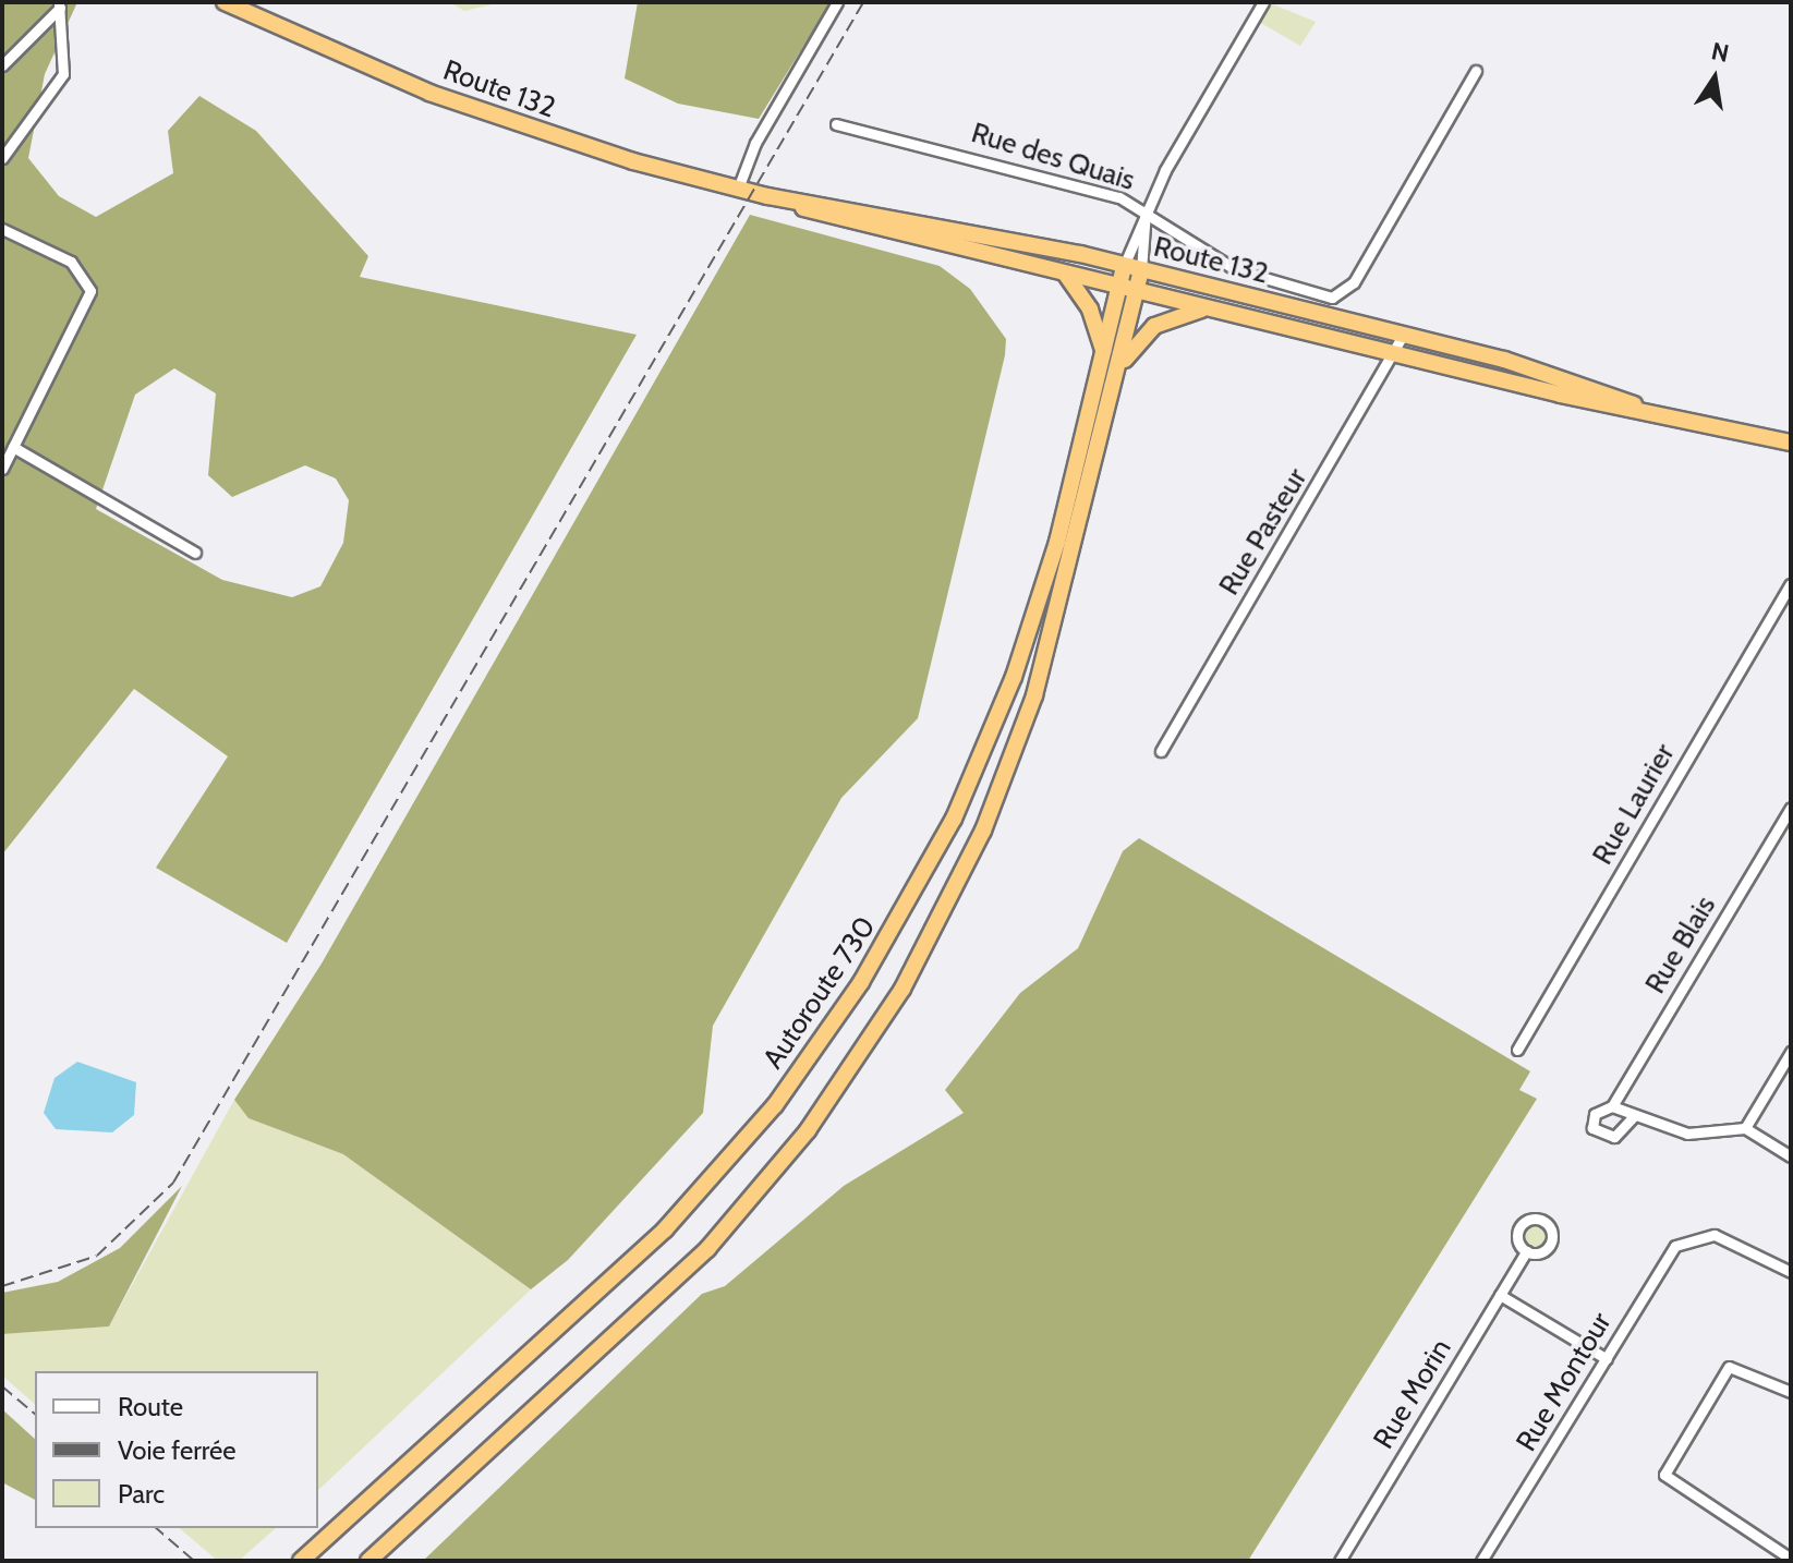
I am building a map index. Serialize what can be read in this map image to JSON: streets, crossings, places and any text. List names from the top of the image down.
{
  "streets": {
    "highway": ["Route 132", "Autoroute 730"],
    "street": [
      "Rue des Quais",
      "Rue Pasteur",
      "Rue Laurier",
      "Rue Blais",
      "Rue Montour",
      "Rue Morin"
    ]
  },
  "crossings": [
    ["Route 132", "Rue Pasteur"],
    ["Route 132", "Autoroute 730"]
  ],
  "legend": ["Route", "Voie ferrée", "Parc"],
  "north": "top"
}
